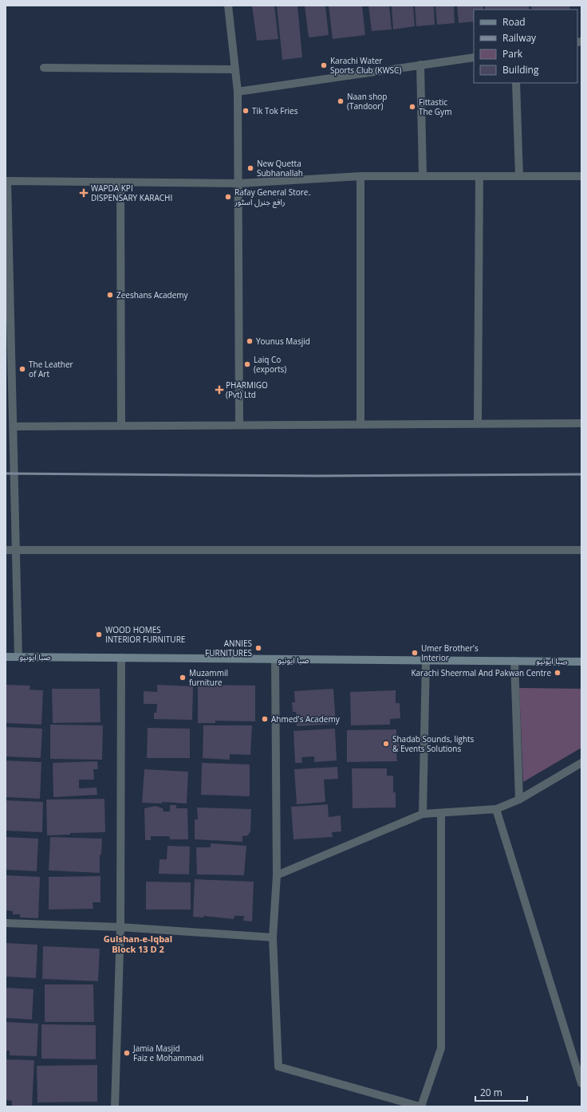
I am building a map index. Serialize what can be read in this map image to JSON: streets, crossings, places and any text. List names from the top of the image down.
{
  "streets": {
    "main road": ["صبا ایونیو"]
  },
  "districts": ["Gulshan-e-Iqbal Block 13 D 2"],
  "places": {
    "other": [
      "Karachi Water Sports Club (KWSC)",
      "Naan shop (Tandoor)",
      "Fittastic The Gym",
      "Tik Tok Fries",
      "New Quetta Subhanallah",
      "Rafay General Store۔ رافع جنرل اسٹور",
      "Zeeshans Academy",
      "Younus Masjid",
      "Laiq Co (exports)",
      "The Leather of Art",
      "WOOD HOMES INTERIOR FURNITURE",
      "ANNIES FURNITURES",
      "Umer Brother's Interior",
      "Karachi Sheermal And Pakwan Centre",
      "Muzammil furniture",
      "Ahmed's Academy",
      "Shadab Sounds, lights & Events Solutions",
      "Jamia Masjid Faiz e Mohammadi"
    ],
    "health": ["WAPDA KPI DISPENSARY KARACHI", "PHARMIGO (Pvt) Ltd"]
  },
  "legend": [
    "Road",
    "Railway",
    "Park",
    "Building"
  ],
  "scale_bar": "20 m"
}
